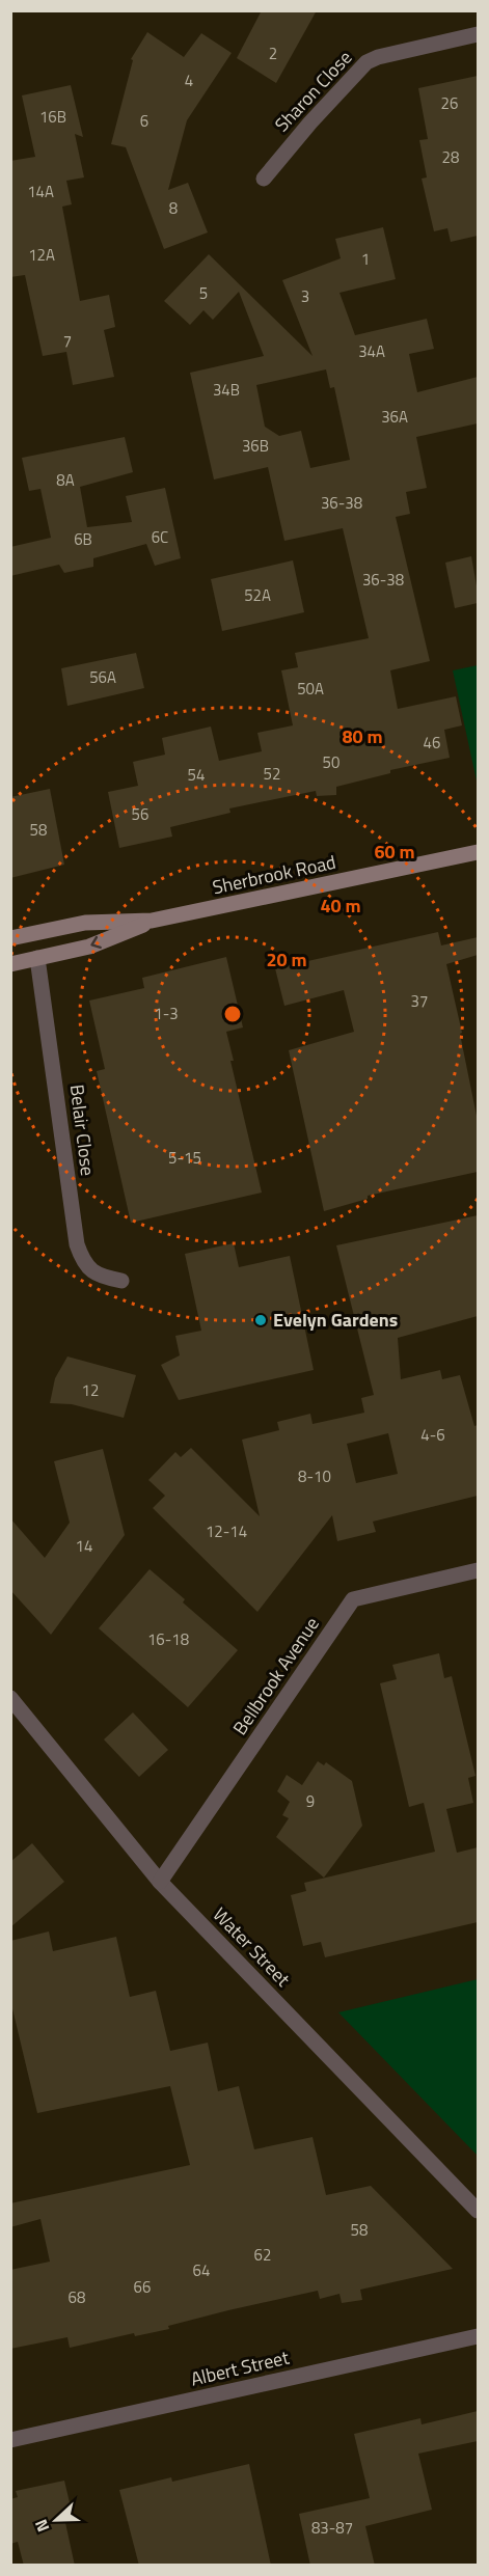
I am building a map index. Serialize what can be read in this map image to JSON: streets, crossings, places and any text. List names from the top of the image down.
{
  "streets": {
    "main road": ["Sherbrook Road"],
    "street": [
      "Sharon Close",
      "Belair Close",
      "Bellbrook Avenue",
      "Water Street",
      "Albert Street"
    ]
  },
  "crossings": [
    ["Sherbrook Road", "Belair Close"],
    ["Bellbrook Avenue", "Water Street"]
  ],
  "places": ["Evelyn Gardens"],
  "house_numbers": [
    "2",
    "4",
    "26",
    "16B",
    "6",
    "28",
    "14A",
    "8",
    "12A",
    "1",
    "5",
    "3",
    "7",
    "34A",
    "34B",
    "36A",
    "36B",
    "8A",
    "36-38",
    "6C",
    "6B",
    "36-38",
    "52A",
    "56A",
    "50A",
    "46",
    "50",
    "52",
    "54",
    "56",
    "58",
    "37",
    "1-3",
    "5-15",
    "12",
    "4-6",
    "8-10",
    "12-14",
    "14",
    "16-18",
    "9",
    "58",
    "62",
    "64",
    "66",
    "68",
    "83-87"
  ],
  "north": "left",
  "rings": [
    "80 m",
    "60 m",
    "40 m",
    "20 m"
  ]
}
